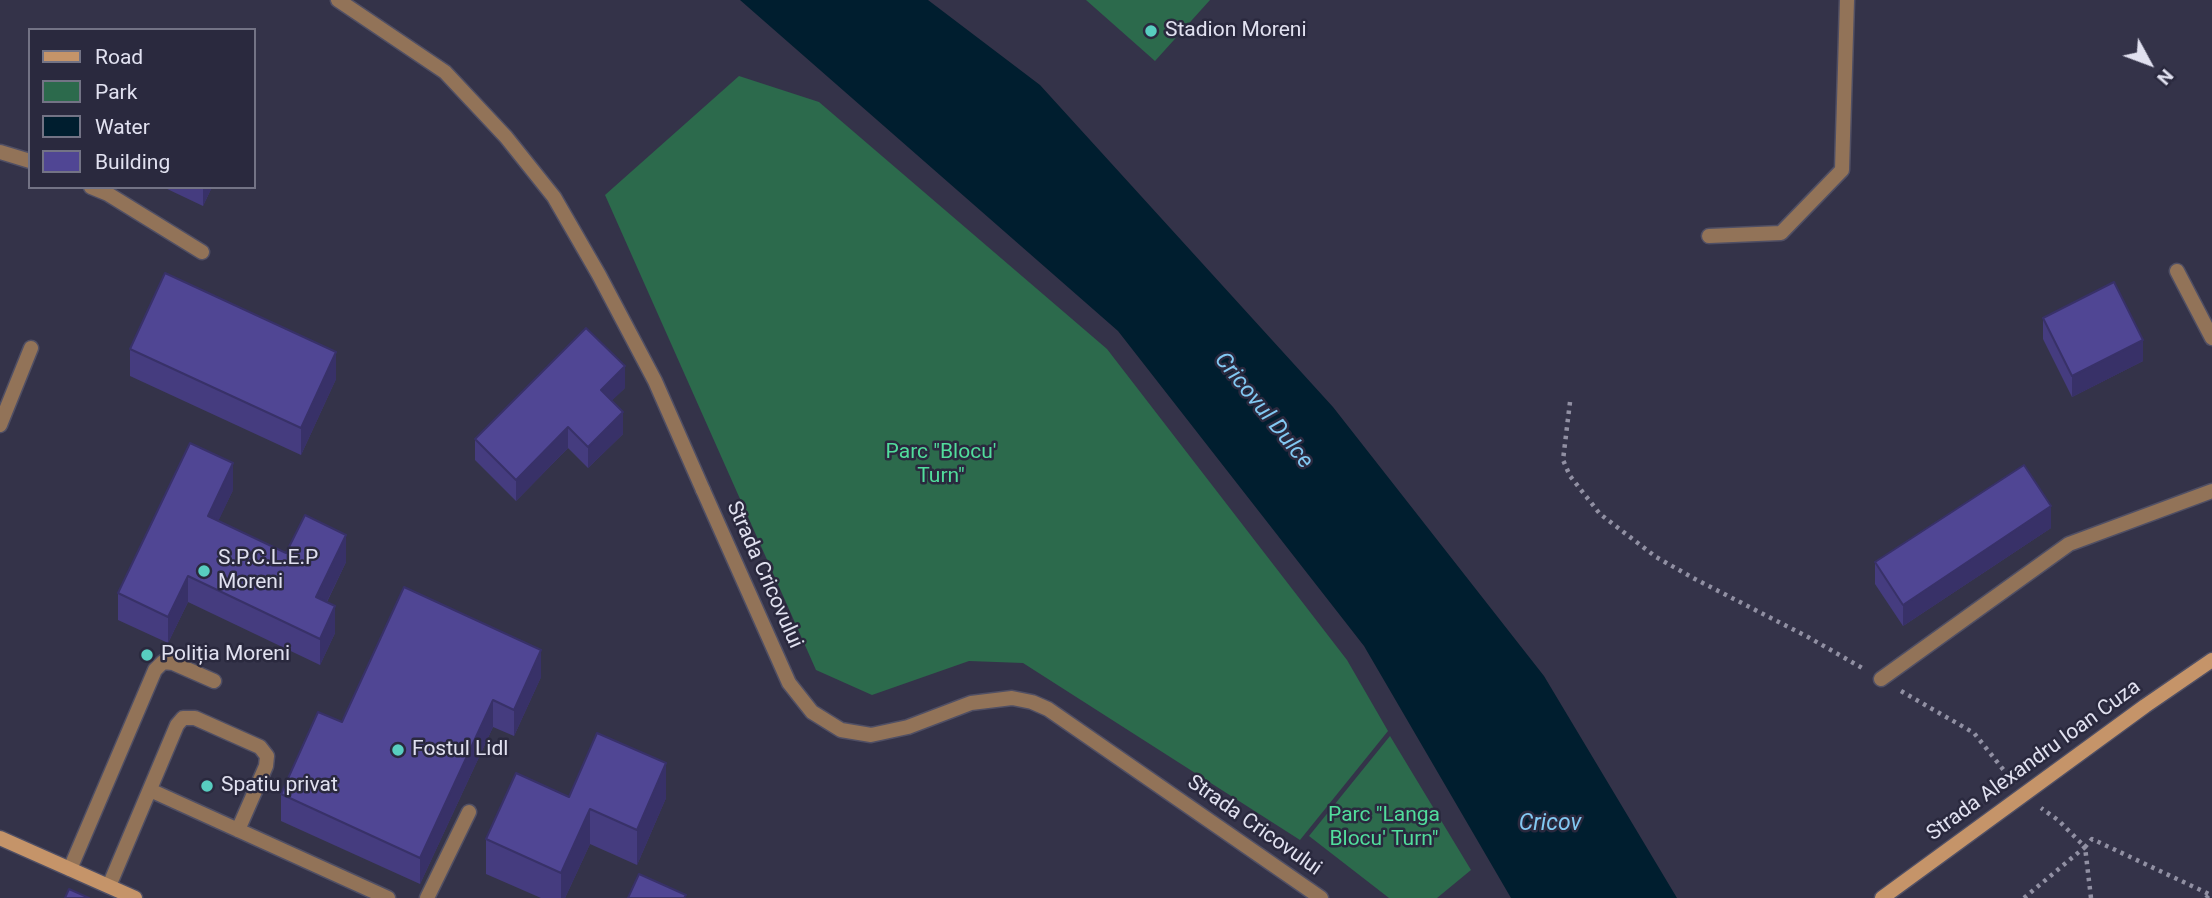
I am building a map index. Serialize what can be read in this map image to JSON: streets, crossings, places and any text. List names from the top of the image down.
{
  "streets": {
    "main road": ["Strada Alexandru Ioan Cuza"],
    "street": ["Strada Cricovului"]
  },
  "water": ["Cricovul Dulce", "Cricov"],
  "parks": ["Parc \"Blocu' Turn\"", "Parc \"Langa Blocu' Turn\""],
  "places": [
    "Stadion Moreni",
    "S.P.C.L.E.P Moreni",
    "Poliția Moreni",
    "Fostul Lidl",
    "Spatiu privat"
  ],
  "legend": [
    "Road",
    "Park",
    "Water",
    "Building"
  ],
  "north": "bottom right"
}
